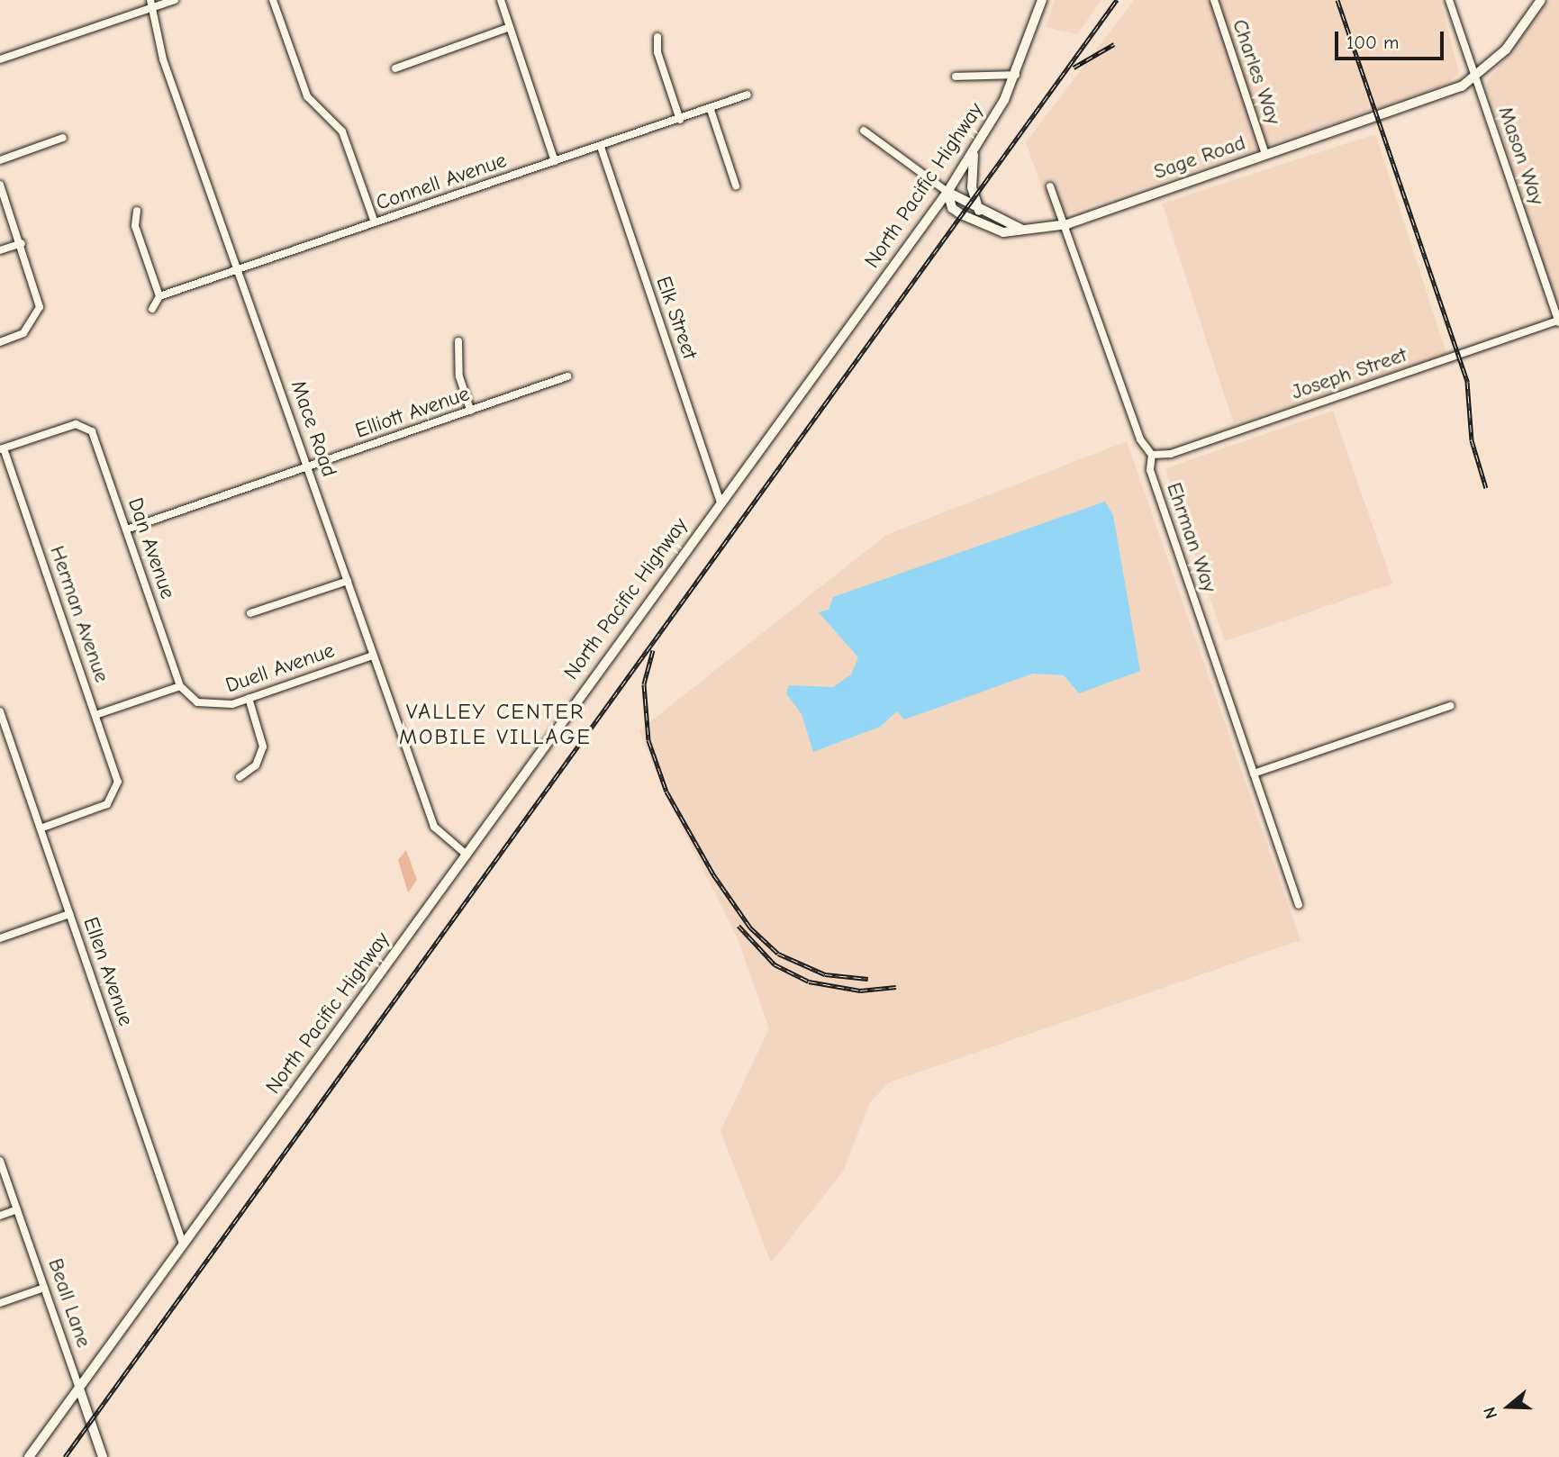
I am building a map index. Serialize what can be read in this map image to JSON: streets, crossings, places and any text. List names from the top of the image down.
{
  "streets": {
    "main road": ["Sage Road", "North Pacific Highway", "Beall Lane"],
    "street": [
      "Charles Way",
      "Mason Way",
      "Connell Avenue",
      "Elk Street",
      "Joseph Street",
      "Elliott Avenue",
      "Mace Road",
      "Ehrman Way",
      "Dan Avenue",
      "Herman Avenue",
      "Duell Avenue",
      "Ellen Avenue"
    ]
  },
  "crossings": [
    ["Charles Way", "Sage Road"],
    ["Mason Way", "Sage Road"],
    ["Mason Way", "Joseph Street"],
    ["Sage Road", "North Pacific Highway"],
    ["Sage Road", "Ehrman Way"],
    ["Connell Avenue", "Elk Street"],
    ["Connell Avenue", "Mace Road"],
    ["North Pacific Highway", "Elk Street"],
    ["North Pacific Highway", "Mace Road"],
    ["North Pacific Highway", "Ellen Avenue"],
    ["North Pacific Highway", "Beall Lane"],
    ["Joseph Street", "Ehrman Way"],
    ["Elliott Avenue", "Mace Road"],
    ["Elliott Avenue", "Dan Avenue"],
    ["Mace Road", "Duell Avenue"],
    ["Dan Avenue", "Herman Avenue"],
    ["Dan Avenue", "Duell Avenue"],
    ["Herman Avenue", "Ellen Avenue"]
  ],
  "districts": ["VALLEY CENTER MOBILE VILLAGE"],
  "scale_bar": "100 m",
  "north": "left"
}
